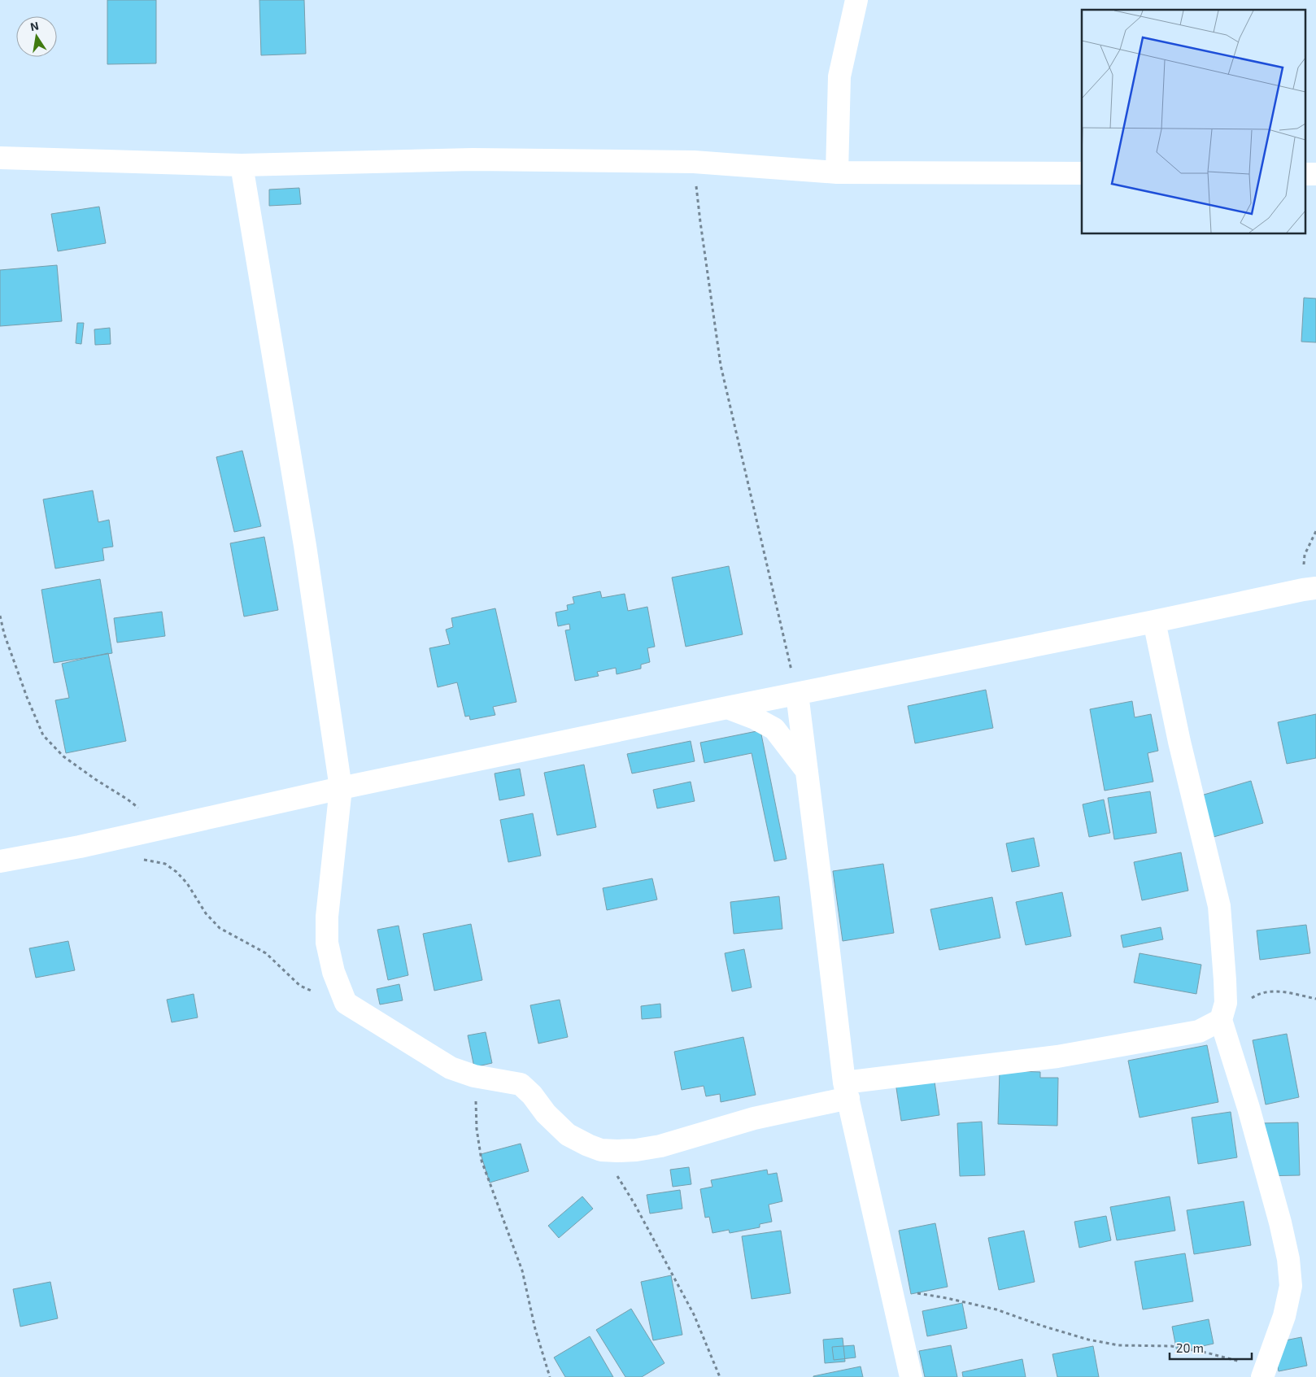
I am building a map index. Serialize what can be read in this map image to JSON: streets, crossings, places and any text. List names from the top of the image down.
{
  "scale_bar": "20 m",
  "north": "top"
}
